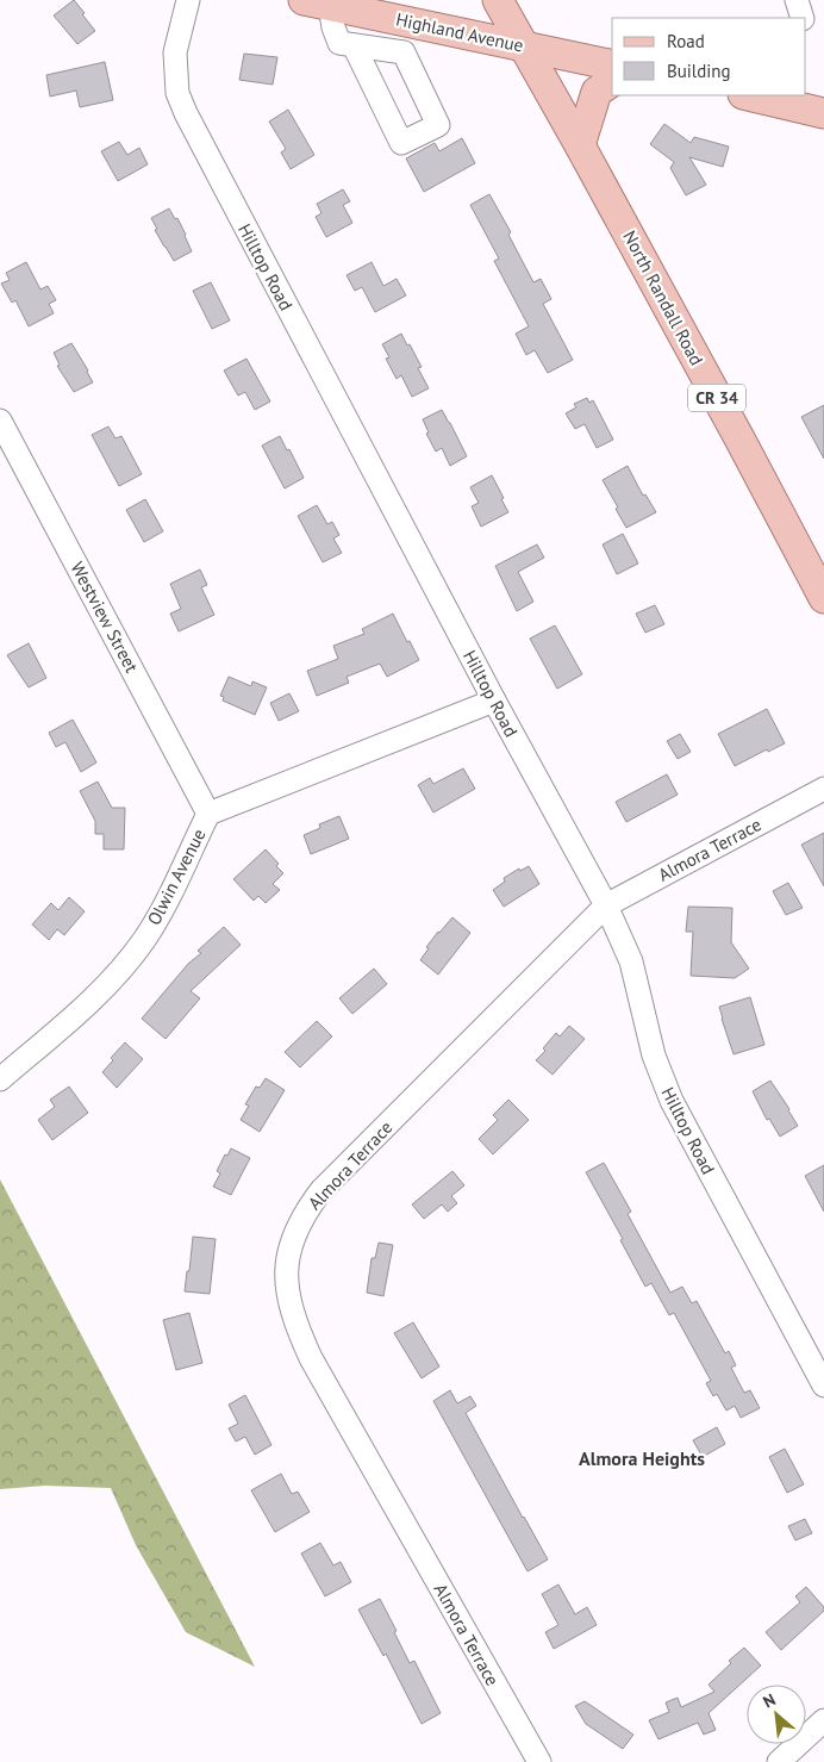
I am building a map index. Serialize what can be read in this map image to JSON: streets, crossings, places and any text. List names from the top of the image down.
{
  "streets": {
    "main road": ["Highland Avenue", "North Randall Road", "CR 34"],
    "street": [
      "Hilltop Road",
      "Westview Street",
      "Almora Terrace",
      "Olwin Avenue"
    ]
  },
  "crossings": [
    ["Highland Avenue", "North Randall Road"],
    ["Hilltop Road", "Almora Terrace"],
    ["Hilltop Road", "Olwin Avenue"],
    ["Westview Street", "Olwin Avenue"]
  ],
  "districts": ["Almora Heights"],
  "legend": ["Road", "Building"],
  "north": "top left"
}
